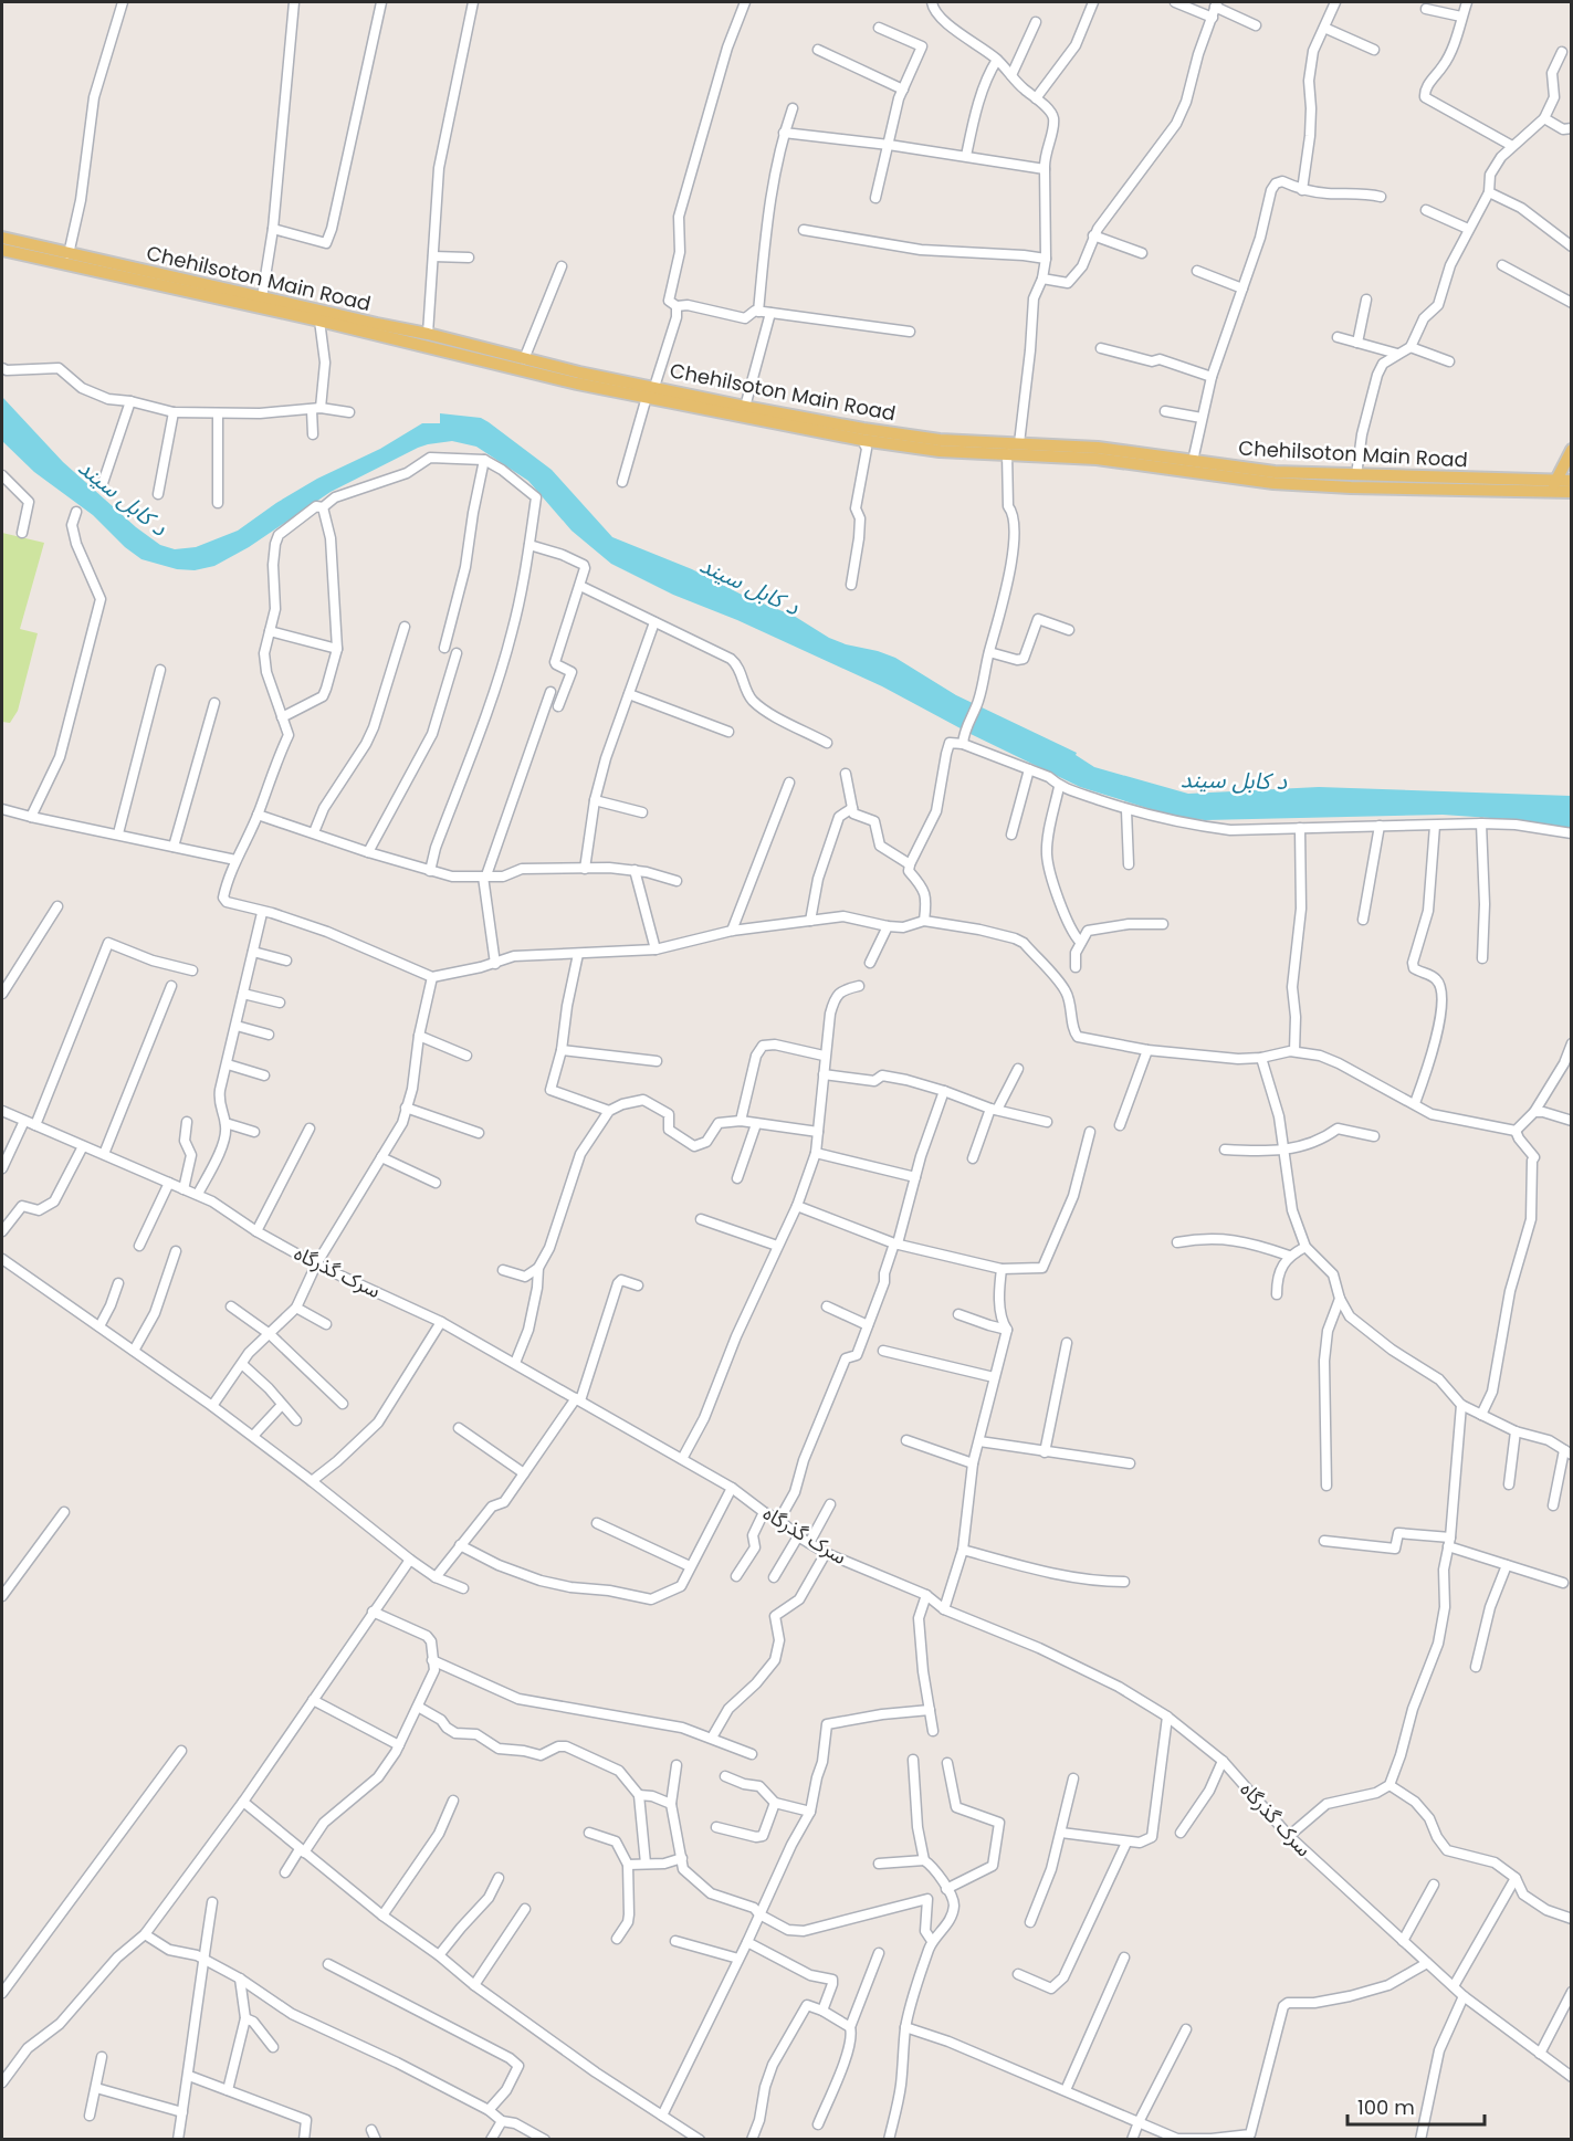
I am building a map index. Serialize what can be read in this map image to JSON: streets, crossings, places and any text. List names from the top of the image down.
{
  "streets": {
    "main road": ["Chehilsoton Main Road"],
    "street": ["سرک گذرگاه"]
  },
  "water": ["د کابل سيند"],
  "scale_bar": "100 m"
}
